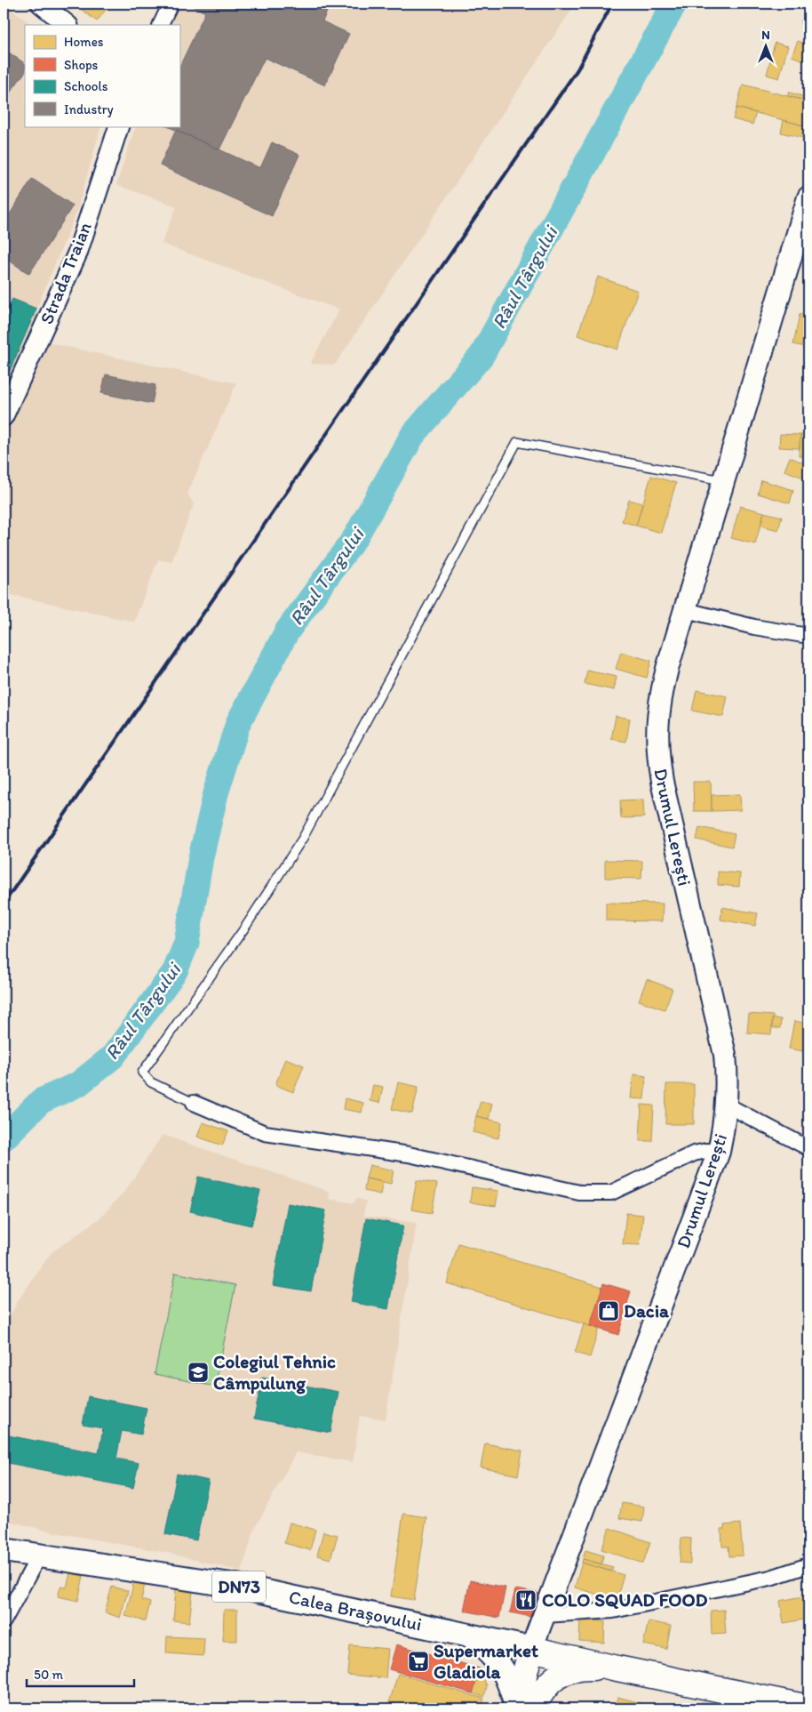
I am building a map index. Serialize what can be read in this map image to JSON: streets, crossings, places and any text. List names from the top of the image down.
{
  "streets": {
    "highway": ["DN73", "Calea Brașovului"],
    "main road": ["Drumul Lerești"],
    "street": ["Strada Traian"]
  },
  "crossings": [
    ["Drumul Lerești", "Calea Brașovului"]
  ],
  "water": ["Râul Târgului"],
  "places": {
    "shop": ["Dacia"],
    "school or university": ["Colegiul Tehnic Câmpulung"],
    "restaurant": ["COLO SQUAD FOOD"],
    "supermarket": ["Supermarket Gladiola"]
  },
  "legend": [
    "Homes",
    "Shops",
    "Schools",
    "Industry"
  ],
  "scale_bar": "50 m",
  "north": "top"
}
